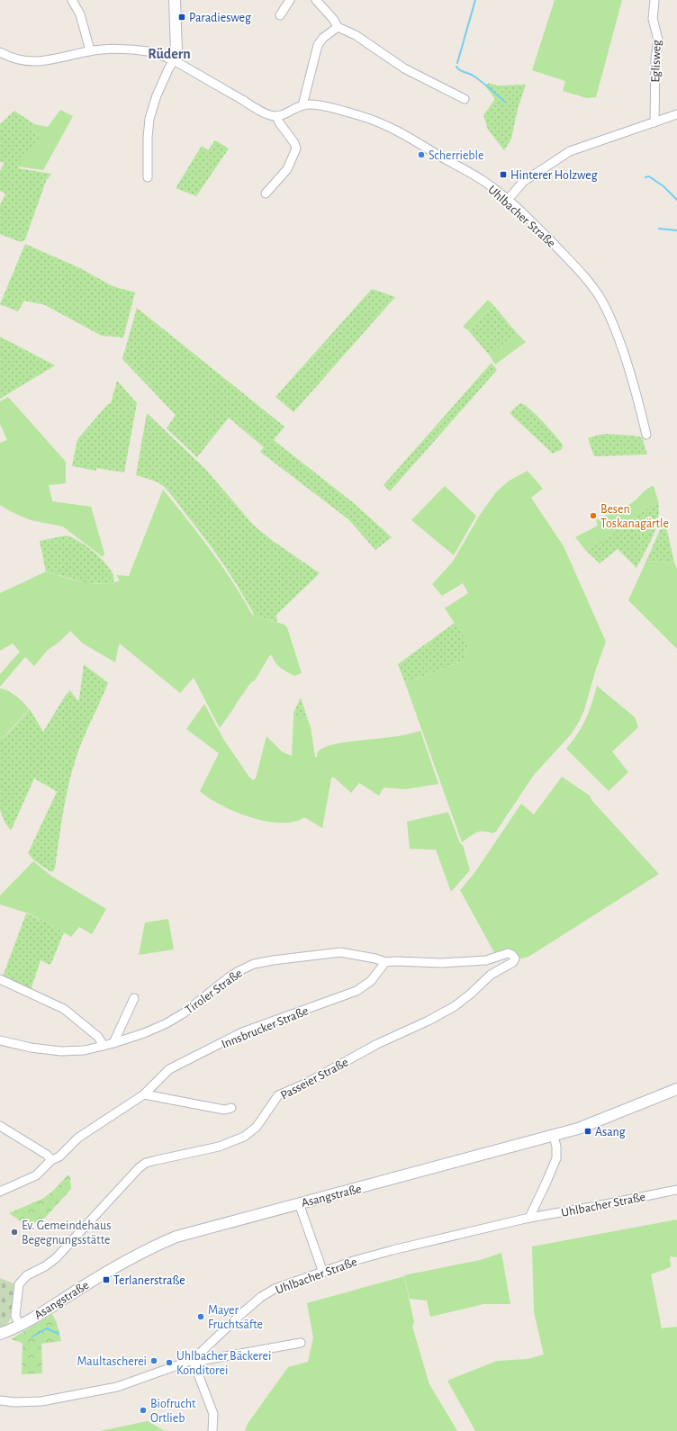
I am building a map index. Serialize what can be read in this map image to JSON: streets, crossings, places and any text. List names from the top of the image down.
{
  "streets": {
    "street": [
      "Eglisweg",
      "Uhlbacher Straße",
      "Tiroler Straße",
      "Innsbrucker Straße",
      "Passeier Straße",
      "Asangstraße"
    ]
  },
  "crossings": [
    ["Tiroler Straße", "Passeier Straße"],
    ["Innsbrucker Straße", "Passeier Straße"],
    ["Passeier Straße", "Asangstraße"]
  ],
  "districts": ["Rüdern"],
  "places": {
    "transit": [
      "Paradiesweg",
      "Hinterer Holzweg",
      "Asang",
      "Terlanerstraße"
    ],
    "other": [
      "Scherrieble",
      "Besen Toskanagärtle",
      "Ev. Gemeindehaus Begegnungsstätte",
      "Mayer Fruchtsäfte",
      "Maultascherei",
      "Uhlbacher Bäckerei Konditorei",
      "Biofrucht Ortlieb"
    ]
  }
}
